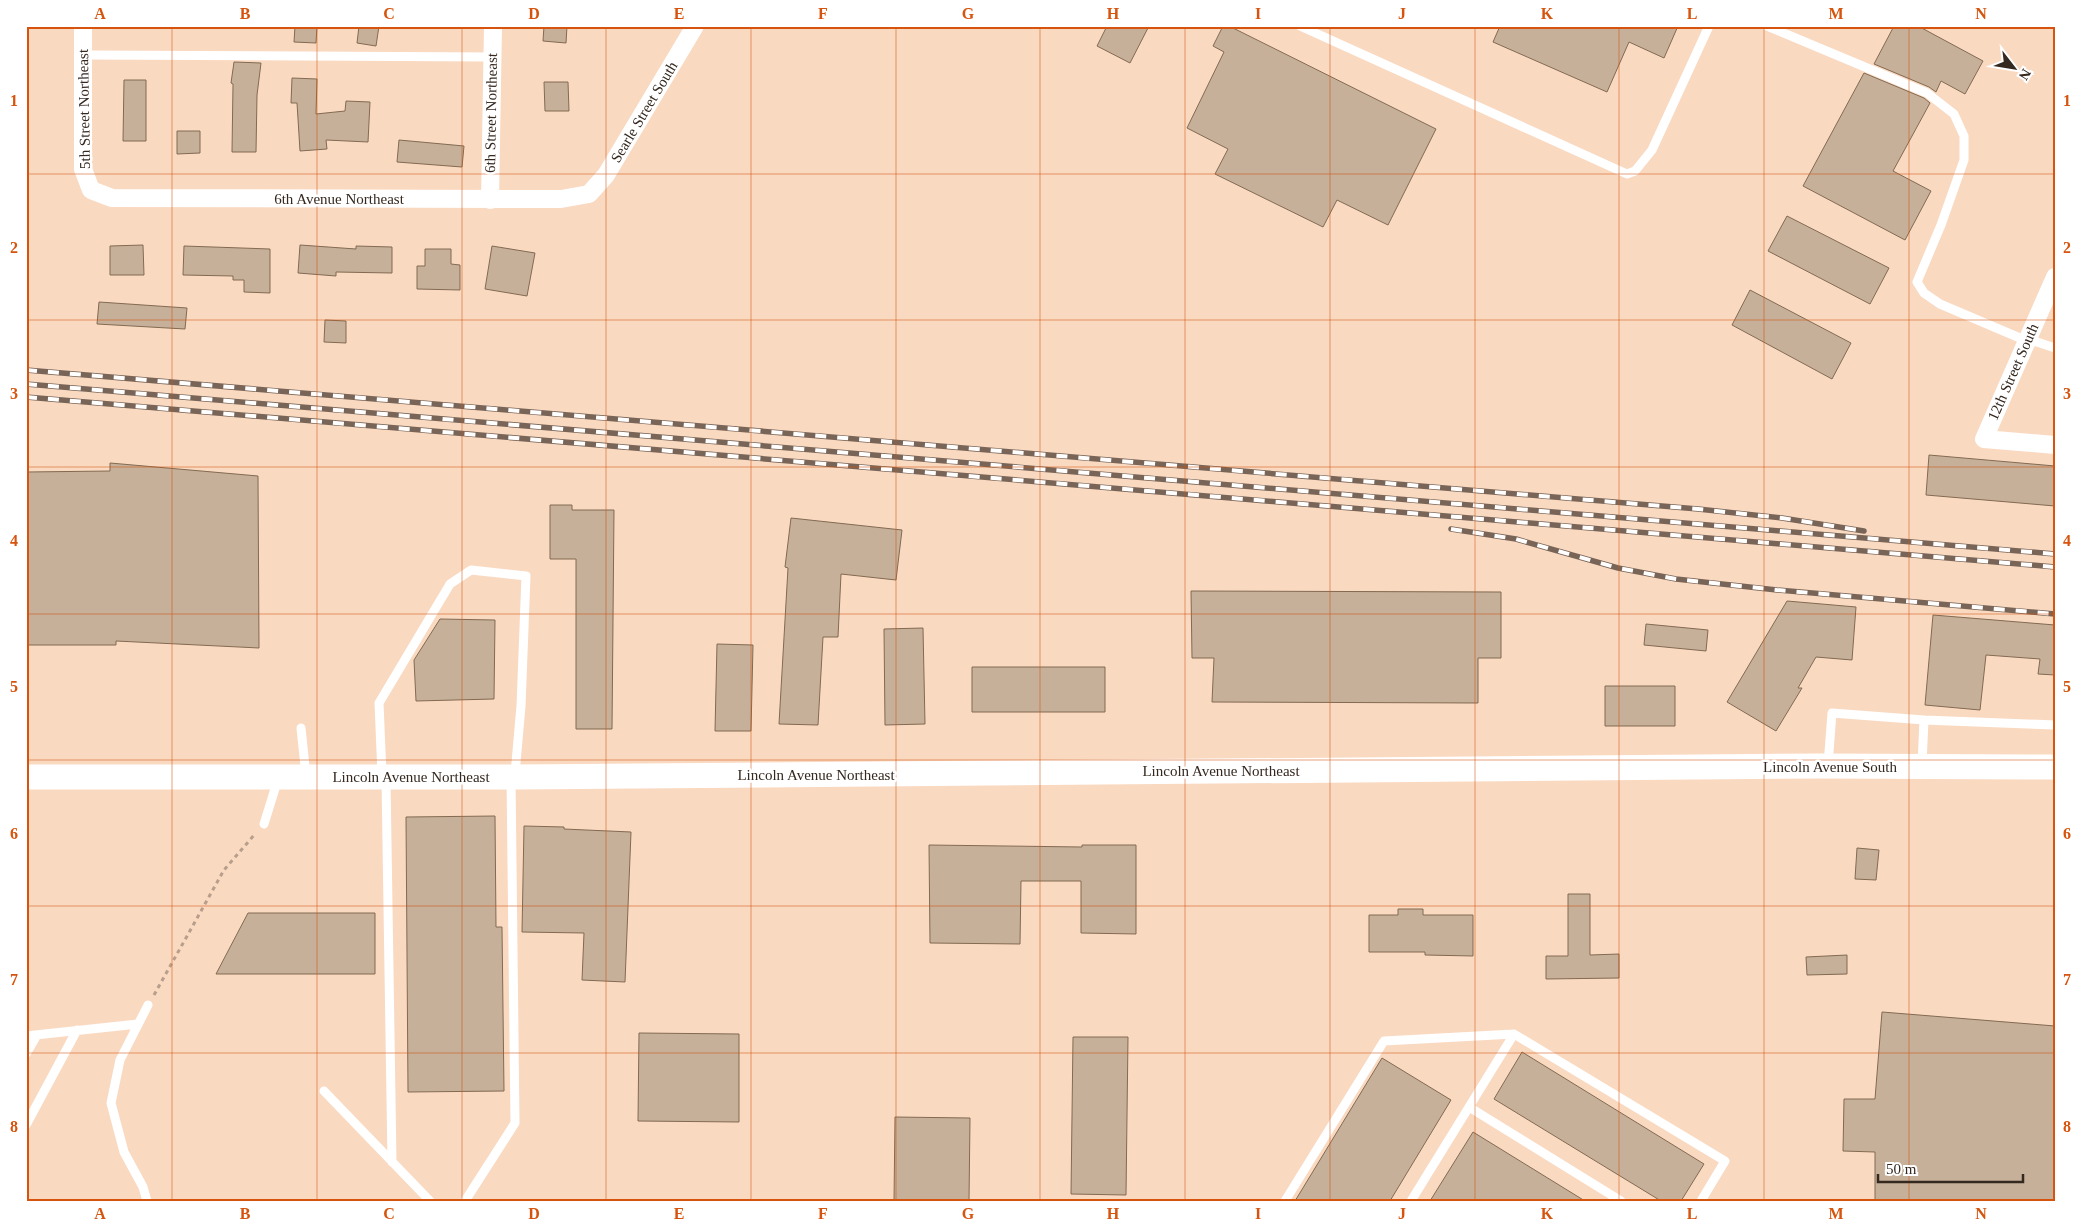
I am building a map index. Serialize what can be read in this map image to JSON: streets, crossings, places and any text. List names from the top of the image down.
{
  "streets": {
    "street": [
      "5th Street Northeast",
      "Searle Street South",
      "6th Street Northeast",
      "6th Avenue Northeast",
      "12th Street South",
      "Lincoln Avenue South",
      "Lincoln Avenue Northeast"
    ]
  },
  "crossings": [
    ["5th Street Northeast", "6th Avenue Northeast"],
    ["Searle Street South", "6th Avenue Northeast"],
    ["6th Street Northeast", "6th Avenue Northeast"],
    ["Lincoln Avenue South", "Lincoln Avenue Northeast"]
  ],
  "scale_bar": "50 m",
  "north": "bottom right",
  "grid": {
    "columns": [
      "A",
      "B",
      "C",
      "D",
      "E",
      "F",
      "G",
      "H",
      "I",
      "J",
      "K",
      "L",
      "M",
      "N"
    ],
    "rows": [
      "1",
      "2",
      "3",
      "4",
      "5",
      "6",
      "7",
      "8"
    ]
  }
}
